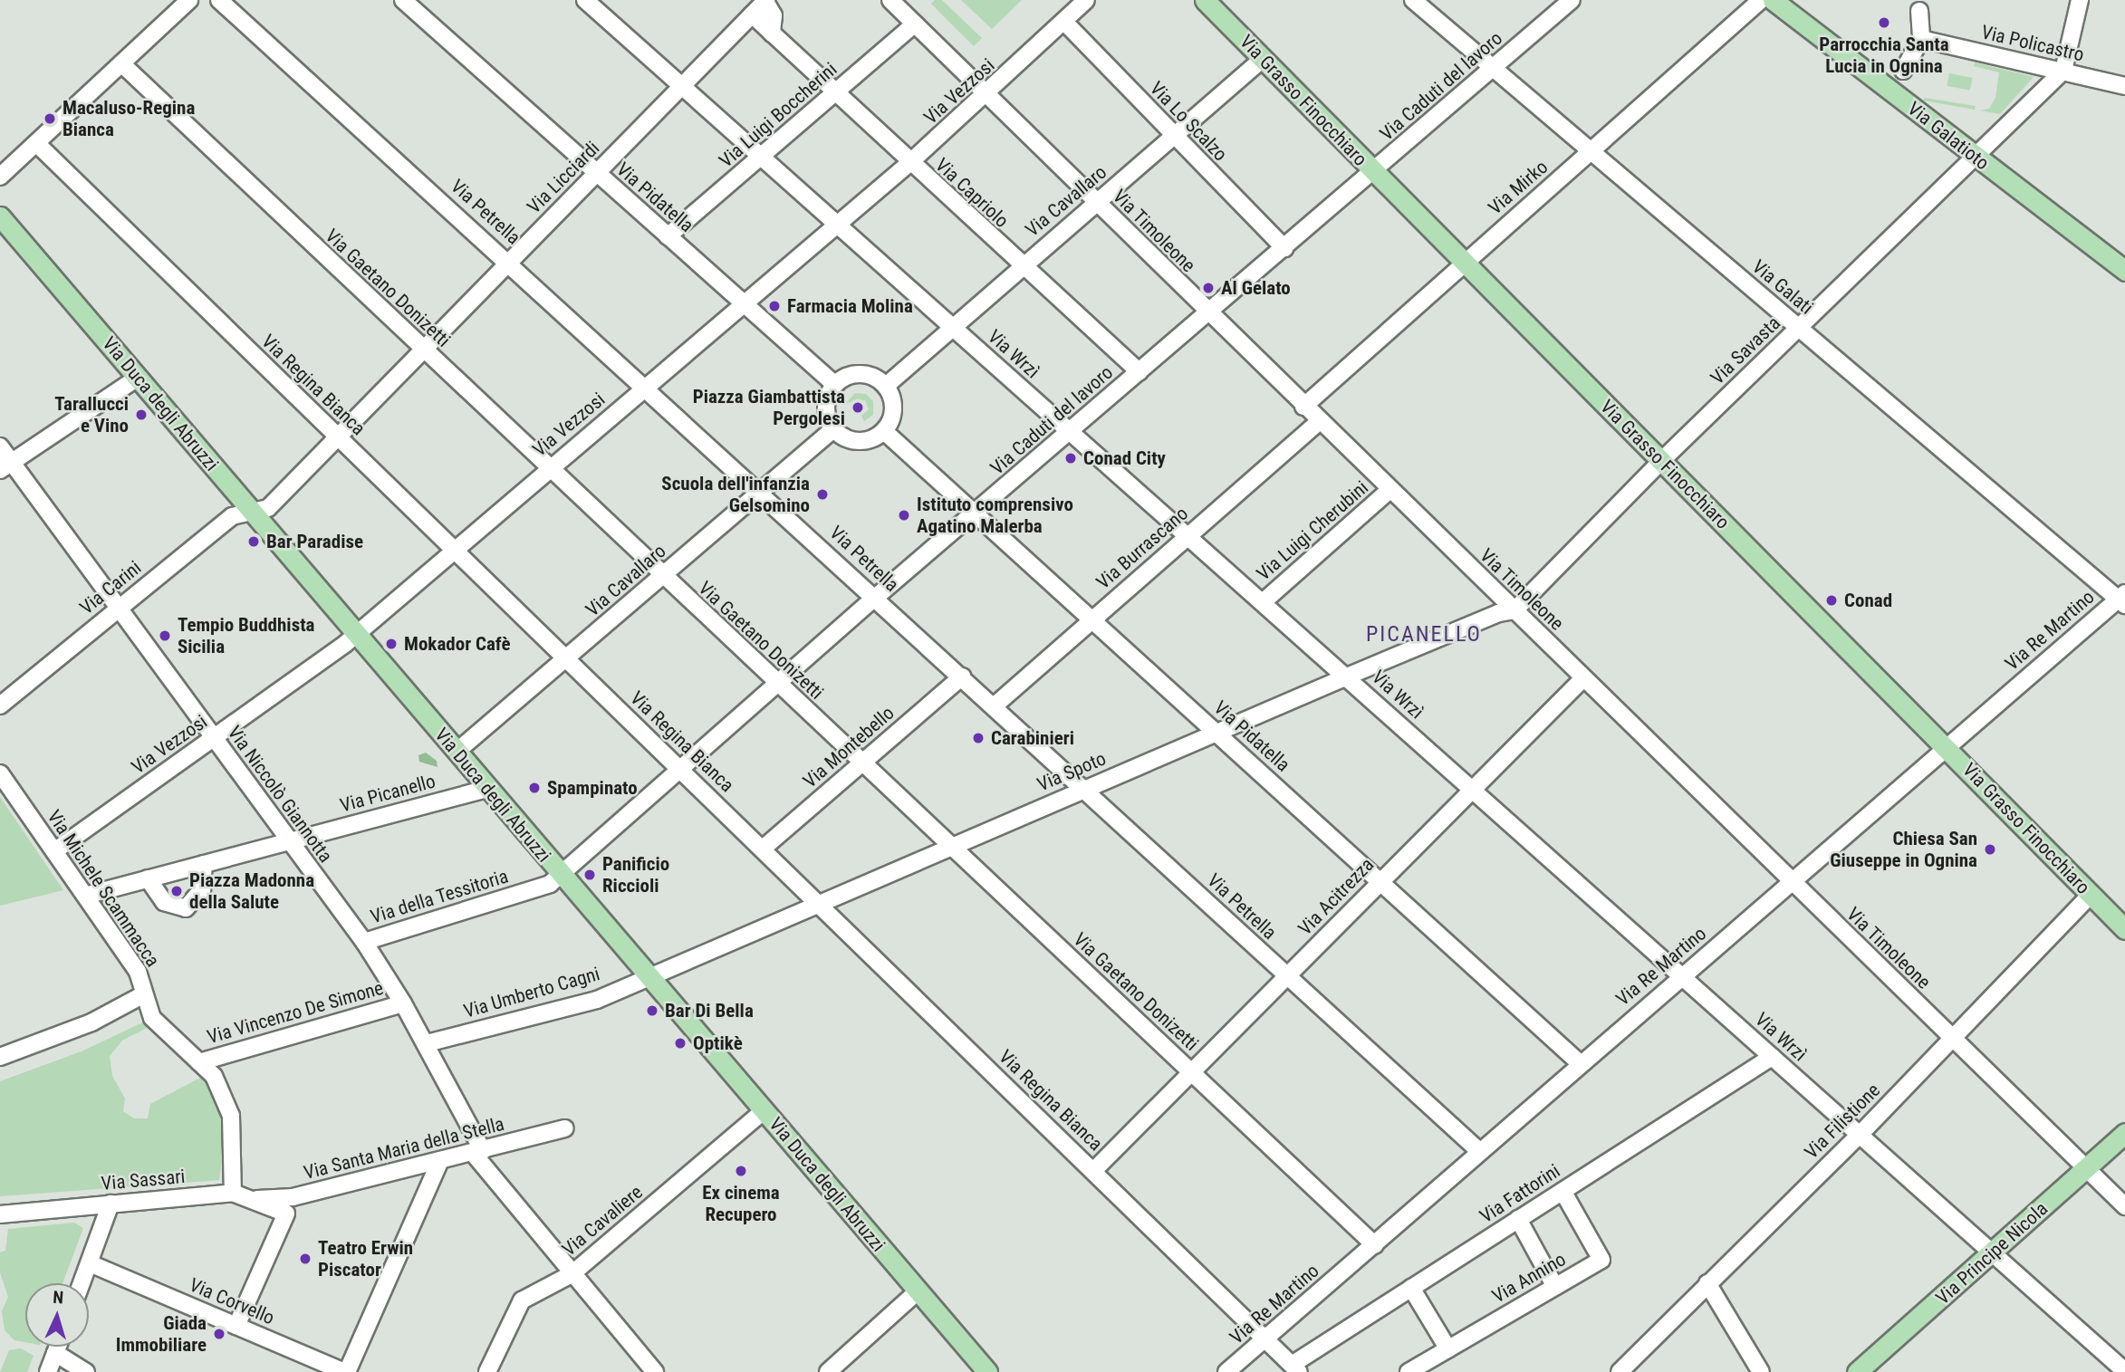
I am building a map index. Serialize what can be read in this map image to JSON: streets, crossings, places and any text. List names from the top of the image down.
{
  "streets": {
    "main road": [
      "Via Grasso Finocchiaro",
      "Via Galatioto",
      "Via Duca degli Abruzzi",
      "Via Principe Nicola"
    ],
    "street": [
      "Via Policastro",
      "Via Caduti del lavoro",
      "Via Vezzosi",
      "Via Luigi Boccherini",
      "Via Lo Scalzo",
      "Via Licciardi",
      "Via Mirko",
      "Via Capriolo",
      "Via Pidatella",
      "Via Cavallaro",
      "Via Petrella",
      "Via Timoleone",
      "Via Galati",
      "Via Gaetano Donizetti",
      "Via Savasta",
      "Via Wrzì",
      "Via Regina Bianca",
      "Via Luigi Cherubini",
      "Via Burrascano",
      "Via Carini",
      "Via Re Martino",
      "Via Montebello",
      "Via Spoto",
      "Via Picanello",
      "Via Niccolò Giannotta",
      "Via Michele Scammacca",
      "Via della Tessitoria",
      "Via Acitrezza",
      "Via Umberto Cagni",
      "Via Vincenzo De Simone",
      "Via Filistione",
      "Via Santa Maria della Stella",
      "Via Sassari",
      "Via Fattorini",
      "Via Cavaliere",
      "Via Annino",
      "Via Corvello"
    ]
  },
  "crossings": [
    ["Via Policastro", "Via Savasta"],
    ["Via Caduti del lavoro", "Via Grasso Finocchiaro"],
    ["Via Caduti del lavoro", "Via Lo Scalzo"],
    ["Via Caduti del lavoro", "Via Capriolo"],
    ["Via Caduti del lavoro", "Via Pidatella"],
    ["Via Caduti del lavoro", "Via Petrella"],
    ["Via Caduti del lavoro", "Via Timoleone"],
    ["Via Caduti del lavoro", "Via Galati"],
    ["Via Caduti del lavoro", "Via Gaetano Donizetti"],
    ["Via Caduti del lavoro", "Via Wrzì"],
    ["Via Caduti del lavoro", "Via Regina Bianca"],
    ["Via Caduti del lavoro", "Via Duca degli Abruzzi"],
    ["Via Caduti del lavoro", "Via della Tessitoria"],
    ["Via Vezzosi", "Via Lo Scalzo"],
    ["Via Vezzosi", "Via Capriolo"],
    ["Via Vezzosi", "Via Pidatella"],
    ["Via Vezzosi", "Via Petrella"],
    ["Via Vezzosi", "Via Timoleone"],
    ["Via Vezzosi", "Via Gaetano Donizetti"],
    ["Via Vezzosi", "Via Wrzì"],
    ["Via Vezzosi", "Via Regina Bianca"],
    ["Via Vezzosi", "Via Duca degli Abruzzi"],
    ["Via Vezzosi", "Via Niccolò Giannotta"],
    ["Via Vezzosi", "Via Michele Scammacca"],
    ["Via Grasso Finocchiaro", "Via Mirko"],
    ["Via Grasso Finocchiaro", "Via Cavallaro"],
    ["Via Grasso Finocchiaro", "Via Savasta"],
    ["Via Grasso Finocchiaro", "Via Re Martino"],
    ["Via Grasso Finocchiaro", "Via Filistione"],
    ["Via Luigi Boccherini", "Via Capriolo"],
    ["Via Luigi Boccherini", "Via Pidatella"],
    ["Via Luigi Boccherini", "Via Timoleone"],
    ["Via Luigi Boccherini", "Via Wrzì"],
    ["Via Lo Scalzo", "Via Cavallaro"],
    ["Via Galatioto", "Via Savasta"],
    ["Via Licciardi", "Via Capriolo"],
    ["Via Licciardi", "Via Pidatella"],
    ["Via Licciardi", "Via Petrella"],
    ["Via Licciardi", "Via Gaetano Donizetti"],
    ["Via Licciardi", "Via Wrzì"],
    ["Via Licciardi", "Via Regina Bianca"],
    ["Via Licciardi", "Via Duca degli Abruzzi"],
    ["Via Licciardi", "Via Carini"],
    ["Via Mirko", "Via Timoleone"],
    ["Via Mirko", "Via Galati"],
    ["Via Capriolo", "Via Cavallaro"],
    ["Via Pidatella", "Via Cavallaro"],
    ["Via Pidatella", "Via Burrascano"],
    ["Via Pidatella", "Via Re Martino"],
    ["Via Pidatella", "Via Spoto"],
    ["Via Pidatella", "Via Acitrezza"],
    ["Via Cavallaro", "Via Petrella"],
    ["Via Cavallaro", "Via Timoleone"],
    ["Via Cavallaro", "Via Gaetano Donizetti"],
    ["Via Cavallaro", "Via Wrzì"],
    ["Via Cavallaro", "Via Regina Bianca"],
    ["Via Cavallaro", "Via Duca degli Abruzzi"],
    ["Via Petrella", "Via Burrascano"],
    ["Via Petrella", "Via Re Martino"],
    ["Via Petrella", "Via Montebello"],
    ["Via Petrella", "Via Spoto"],
    ["Via Petrella", "Via Acitrezza"],
    ["Via Timoleone", "Via Savasta"],
    ["Via Timoleone", "Via Luigi Cherubini"],
    ["Via Timoleone", "Via Burrascano"],
    ["Via Timoleone", "Via Re Martino"],
    ["Via Timoleone", "Via Spoto"],
    ["Via Timoleone", "Via Acitrezza"],
    ["Via Timoleone", "Via Filistione"],
    ["Via Timoleone", "Via Principe Nicola"],
    ["Via Galati", "Via Savasta"],
    ["Via Galati", "Via Re Martino"],
    ["Via Gaetano Donizetti", "Via Re Martino"],
    ["Via Gaetano Donizetti", "Via Montebello"],
    ["Via Gaetano Donizetti", "Via Spoto"],
    ["Via Gaetano Donizetti", "Via Acitrezza"],
    ["Via Savasta", "Via Spoto"],
    ["Via Wrzì", "Via Luigi Cherubini"],
    ["Via Wrzì", "Via Burrascano"],
    ["Via Wrzì", "Via Re Martino"],
    ["Via Wrzì", "Via Spoto"],
    ["Via Wrzì", "Via Acitrezza"],
    ["Via Wrzì", "Via Filistione"],
    ["Via Wrzì", "Via Fattorini"],
    ["Via Wrzì", "Via Principe Nicola"],
    ["Via Regina Bianca", "Via Re Martino"],
    ["Via Regina Bianca", "Via Montebello"],
    ["Via Regina Bianca", "Via Spoto"],
    ["Via Regina Bianca", "Via Acitrezza"],
    ["Via Regina Bianca", "Via Fattorini"],
    ["Via Duca degli Abruzzi", "Via Carini"],
    ["Via Duca degli Abruzzi", "Via Spoto"],
    ["Via Duca degli Abruzzi", "Via Picanello"],
    ["Via Duca degli Abruzzi", "Via della Tessitoria"],
    ["Via Duca degli Abruzzi", "Via Umberto Cagni"],
    ["Via Duca degli Abruzzi", "Via Cavaliere"],
    ["Via Carini", "Via Niccolò Giannotta"],
    ["Via Spoto", "Via Umberto Cagni"],
    ["Via Picanello", "Via Niccolò Giannotta"],
    ["Via Picanello", "Via Michele Scammacca"],
    ["Via Niccolò Giannotta", "Via della Tessitoria"],
    ["Via Niccolò Giannotta", "Via Umberto Cagni"],
    ["Via Niccolò Giannotta", "Via Vincenzo De Simone"],
    ["Via Niccolò Giannotta", "Via Santa Maria della Stella"],
    ["Via Niccolò Giannotta", "Via Cavaliere"],
    ["Via Michele Scammacca", "Via Vincenzo De Simone"],
    ["Via Michele Scammacca", "Via Sassari"],
    ["Via Santa Maria della Stella", "Via Sassari"],
    ["Via Sassari", "Via Corvello"],
    ["Via Fattorini", "Via Annino"]
  ],
  "districts": ["PICANELLO"],
  "places": [
    "Parrocchia Santa Lucia in Ognina",
    "Macaluso-Regina Bianca",
    "Al Gelato",
    "Farmacia Molina",
    "Piazza Giambattista Pergolesi",
    "Tarallucci e Vino",
    "Conad City",
    "Scuola dell'infanzia Gelsomino",
    "Istituto comprensivo Agatino Malerba",
    "Bar Paradise",
    "Conad",
    "Tempio Buddhista Sicilia",
    "Mokador Cafè",
    "Carabinieri",
    "Spampinato",
    "Chiesa San Giuseppe in Ognina",
    "Panificio Riccioli",
    "Piazza Madonna della Salute",
    "Bar Di Bella",
    "Optikè",
    "Ex cinema Recupero",
    "Teatro Erwin Piscator",
    "Giada Immobiliare"
  ],
  "north": "top"
}
